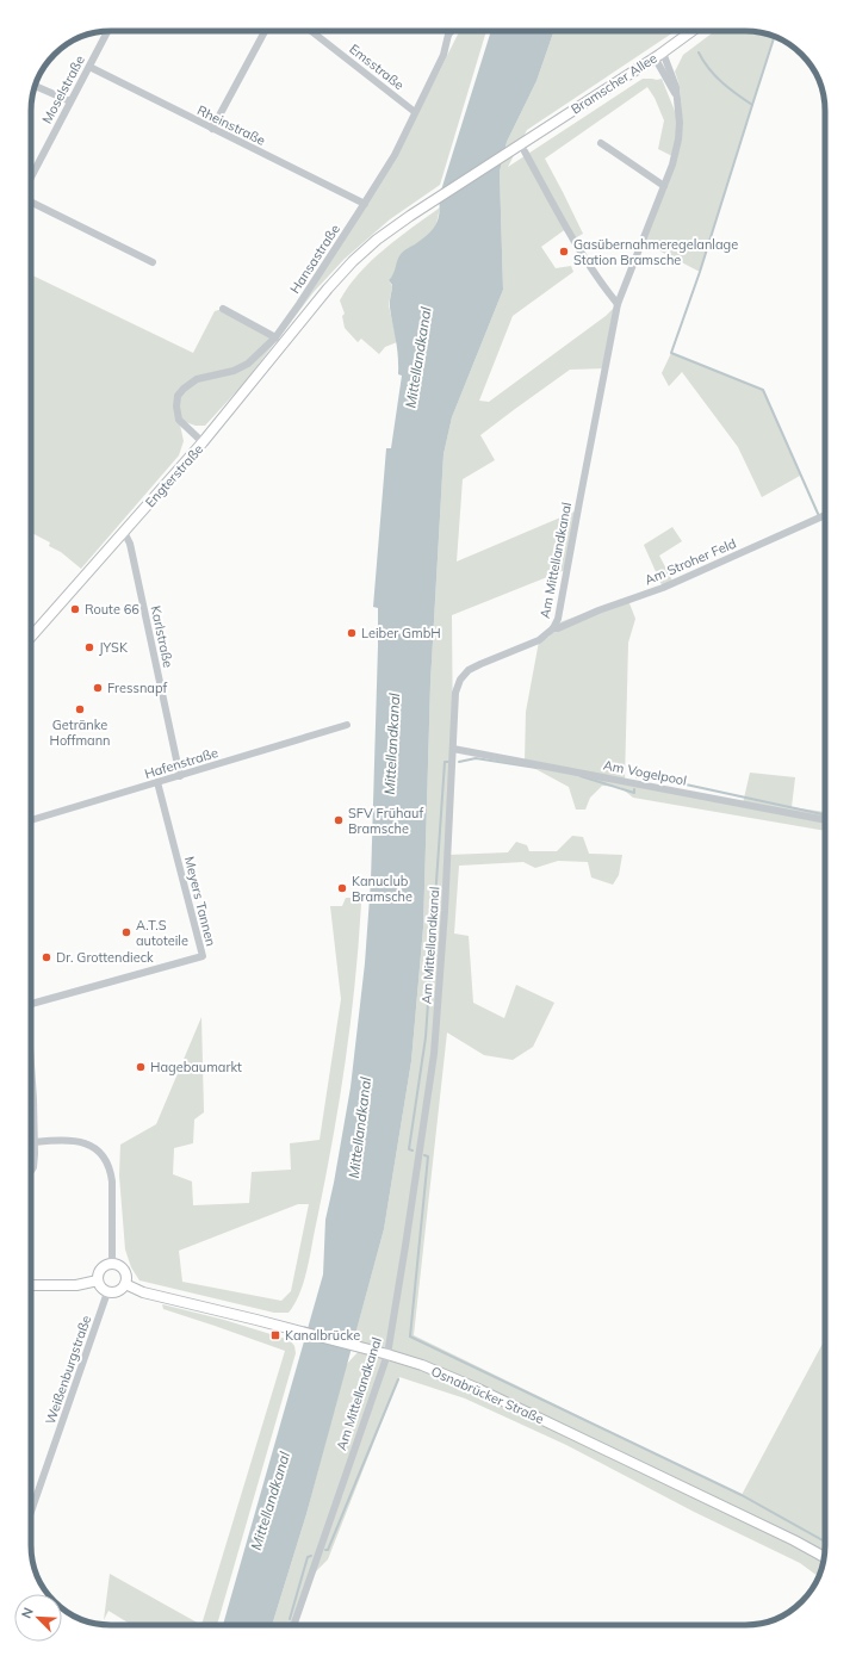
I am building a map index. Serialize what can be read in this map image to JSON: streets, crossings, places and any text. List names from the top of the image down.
{
  "streets": {
    "main road": ["Bramscher Allee", "Engterstraße", "Osnabrücker Straße"],
    "street": [
      "Emsstraße",
      "Moselstraße",
      "Rheinstraße",
      "Hansastraße",
      "Am Mittellandkanal",
      "Am Stroher Feld",
      "Karlstraße",
      "Hafenstraße",
      "Am Vogelpool",
      "Meyers Tannen",
      "Weißenburgstraße"
    ]
  },
  "crossings": [
    ["Emsstraße", "Hansastraße"],
    ["Bramscher Allee", "Engterstraße"],
    ["Bramscher Allee", "Am Mittellandkanal"],
    ["Moselstraße", "Rheinstraße"],
    ["Rheinstraße", "Hansastraße"],
    ["Hansastraße", "Engterstraße"],
    ["Engterstraße", "Karlstraße"],
    ["Am Mittellandkanal", "Am Stroher Feld"],
    ["Am Mittellandkanal", "Am Vogelpool"],
    ["Am Mittellandkanal", "Osnabrücker Straße"],
    ["Karlstraße", "Hafenstraße"],
    ["Hafenstraße", "Meyers Tannen"],
    ["Weißenburgstraße", "Osnabrücker Straße"]
  ],
  "water": ["Mittellandkanal"],
  "places": {
    "other": [
      "Gasübernahmeregelanlage Station Bramsche",
      "Route 66",
      "Leiber GmbH",
      "JYSK",
      "Fressnapf",
      "Getränke Hoffmann",
      "SFV Frühauf Bramsche",
      "Kanuclub Bramsche",
      "A.T.S autoteile",
      "Dr. Grottendieck",
      "Hagebaumarkt"
    ],
    "transit": ["Kanalbrücke"]
  },
  "north": "top left"
}
